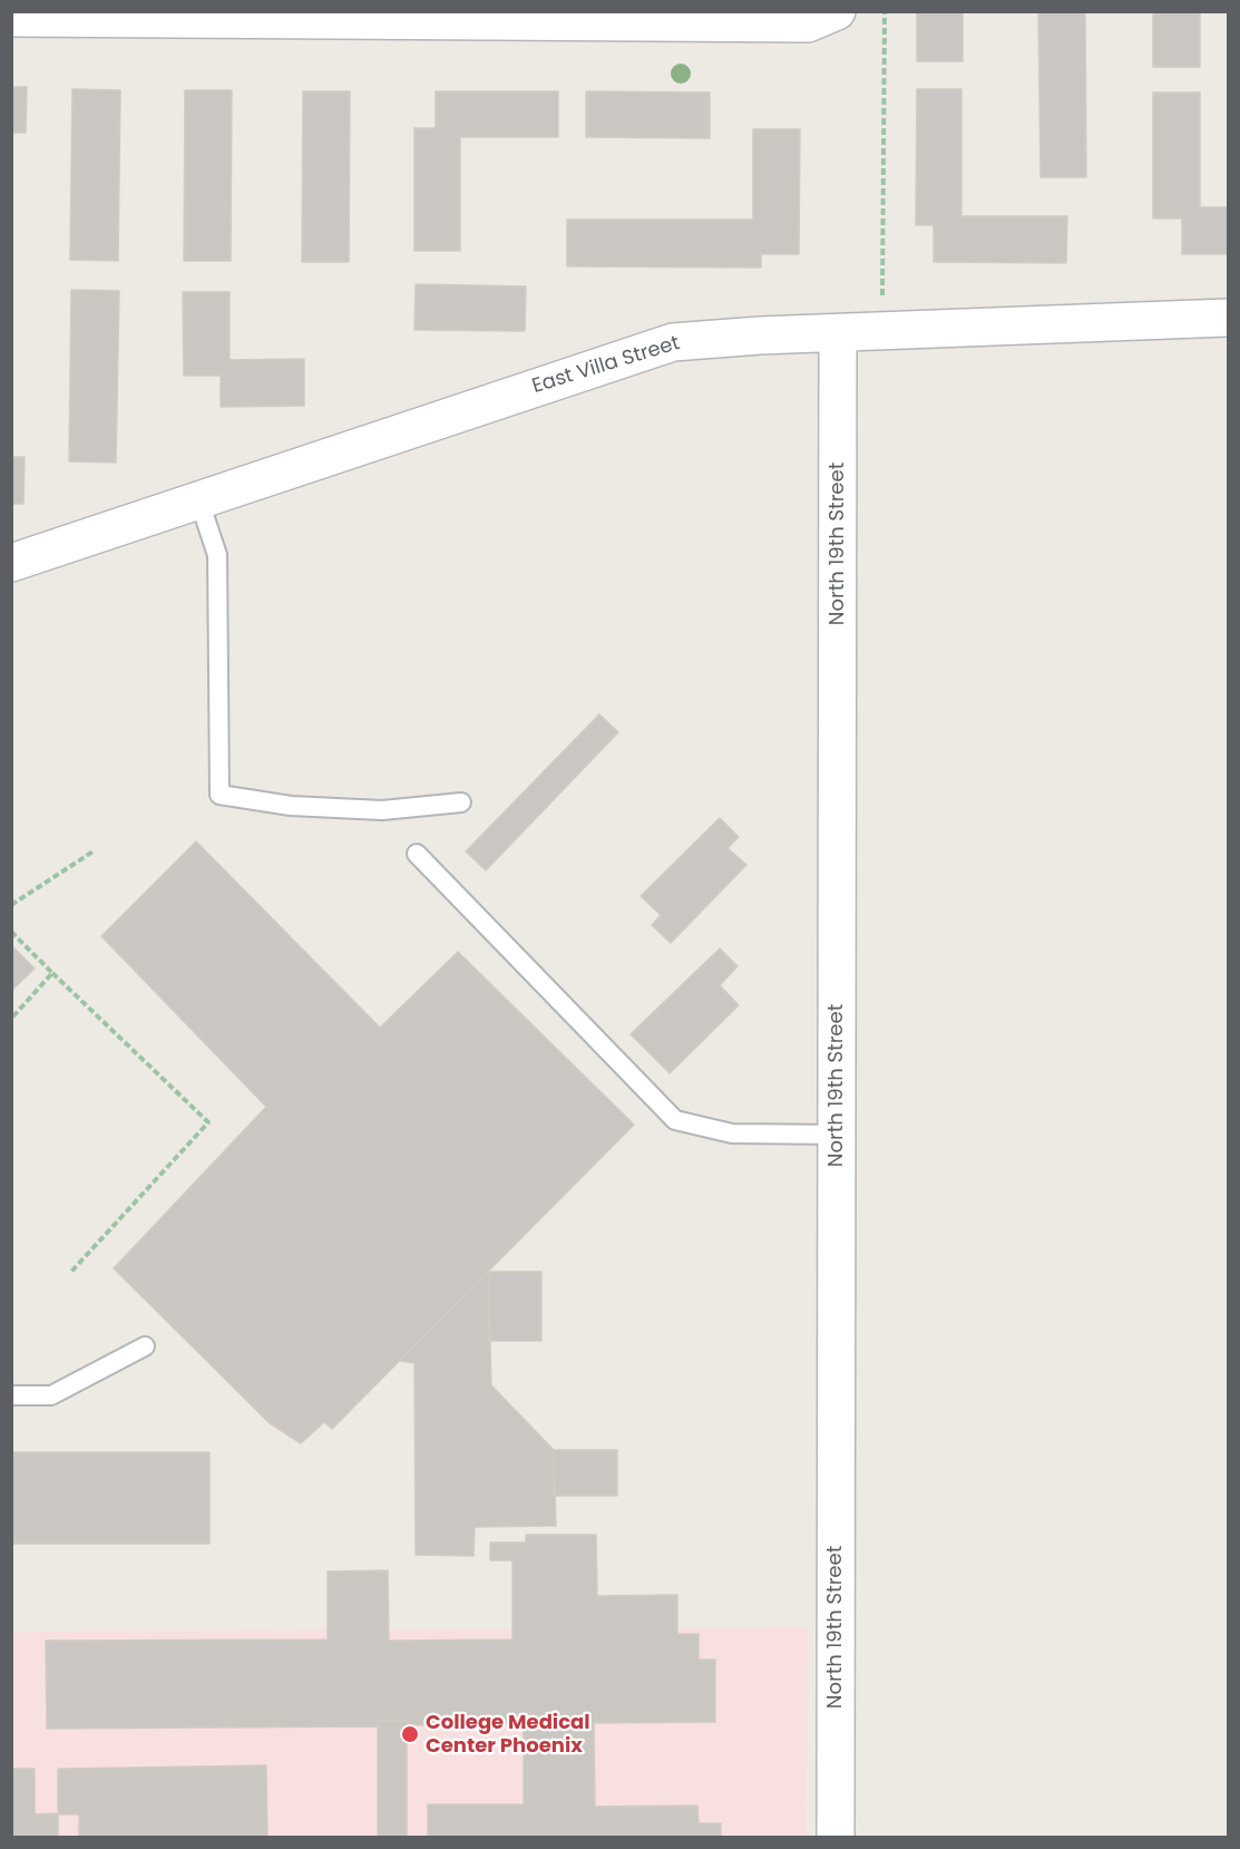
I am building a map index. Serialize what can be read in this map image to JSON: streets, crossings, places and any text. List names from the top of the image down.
{
  "streets": {
    "street": ["East Villa Street", "North 19th Street"]
  },
  "crossings": [
    ["East Villa Street", "North 19th Street"]
  ],
  "places": ["College Medical Center Phoenix"]
}
